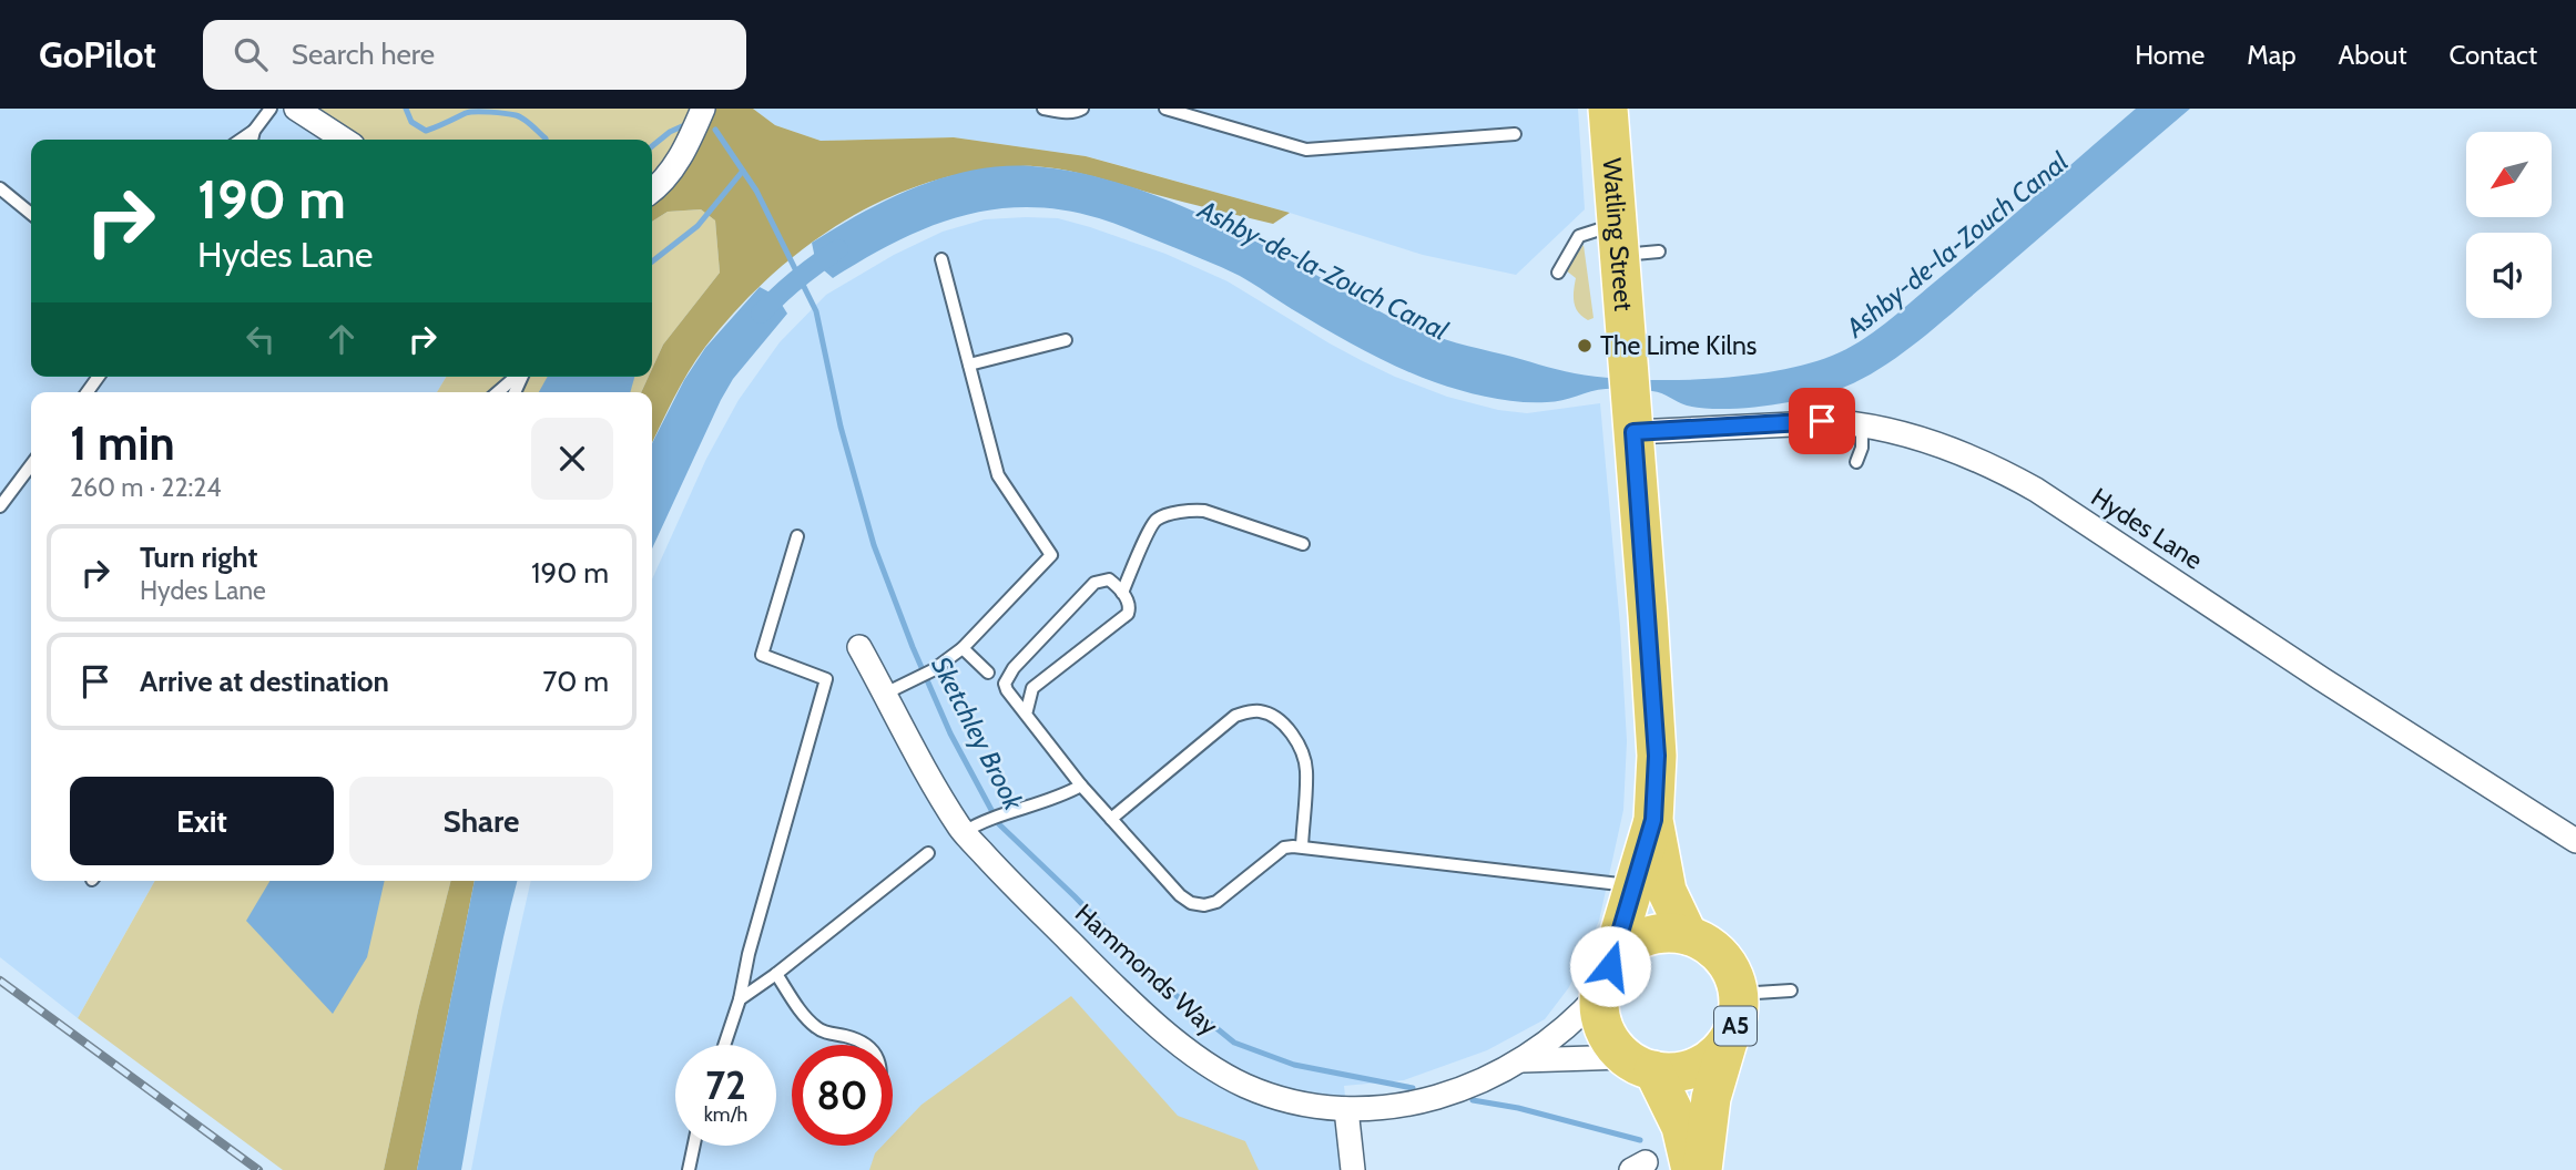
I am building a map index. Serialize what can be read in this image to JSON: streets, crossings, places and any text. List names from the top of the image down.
{
  "streets": {
    "highway": ["Watling Street", "A5"],
    "street": ["Hydes Lane", "Hammonds Way"]
  },
  "crossings": [
    ["Watling Street", "Hydes Lane"],
    ["Hammonds Way", "A5"]
  ],
  "water": ["Ashby-de-la-Zouch Canal", "Sketchley Brook"],
  "places": ["The Lime Kilns"],
  "north": "bottom left",
  "page": {
    "header": "GoPilot",
    "search": "Search here",
    "nav": [
      "Home",
      "Map",
      "About",
      "Contact"
    ],
    "turn": ["190 m", "Hydes Lane"],
    "heading": ["1 min", "260 m · 22:24"],
    "list": [
      {
        "name": "Turn right",
        "note": "Hydes Lane",
        "value": "190 m"
      },
      {
        "name": "Arrive at destination",
        "value": "70 m"
      }
    ],
    "buttons": ["Exit", "Share"],
    "speed": "72 km/h",
    "limit": "80"
  }
}
